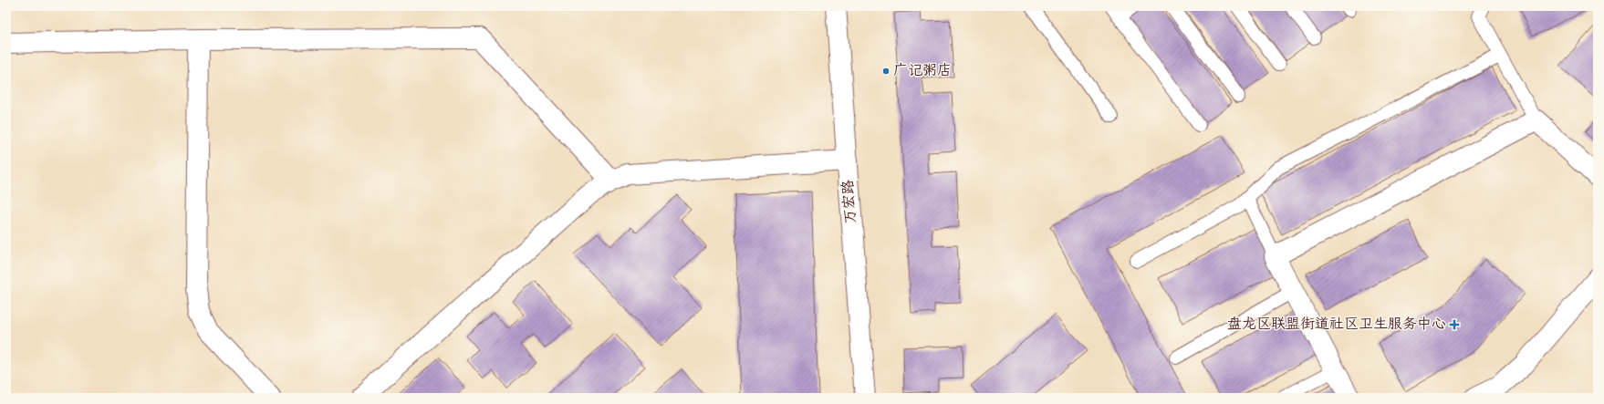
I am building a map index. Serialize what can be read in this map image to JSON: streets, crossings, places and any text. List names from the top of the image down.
{
  "streets": {
    "street": ["万宏路"]
  },
  "places": {
    "other": ["广记粥店"],
    "health": ["盘龙区联盟街道社区卫生服务中心"]
  }
}
